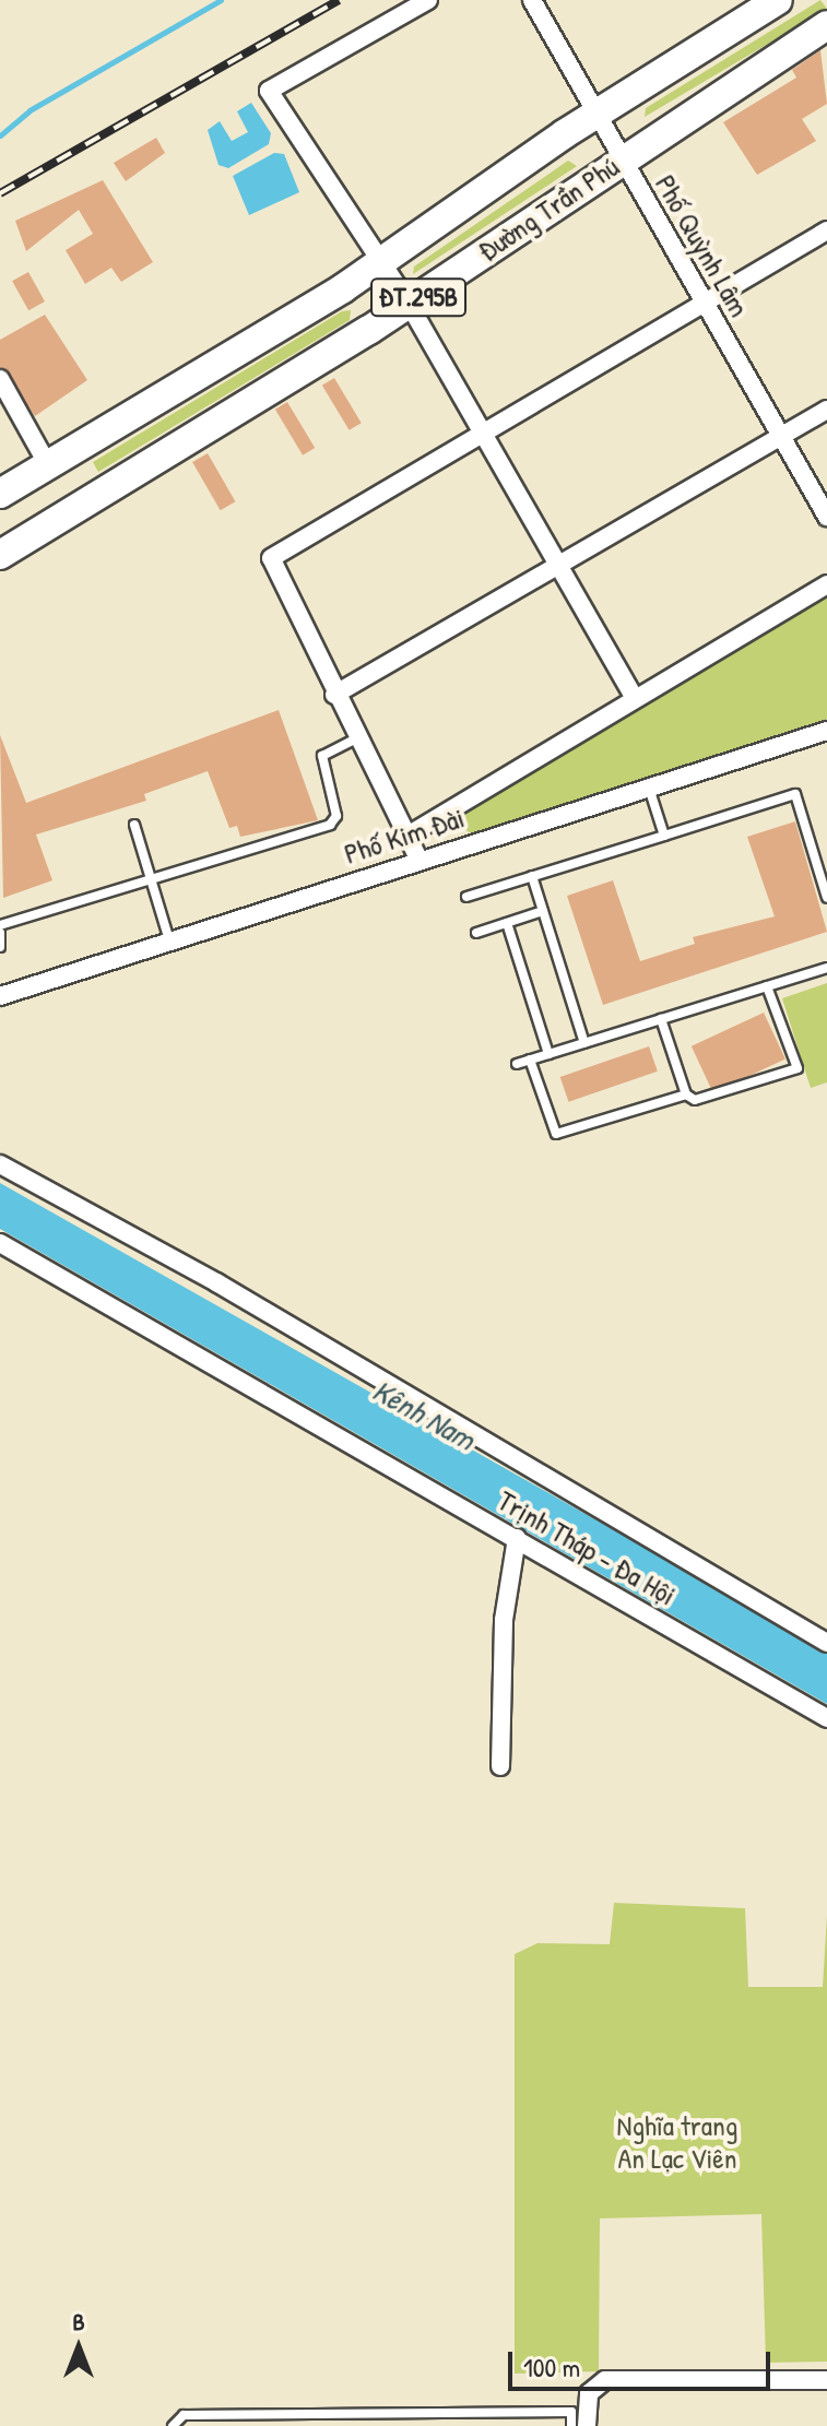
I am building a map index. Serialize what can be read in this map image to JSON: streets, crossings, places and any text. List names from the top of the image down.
{
  "streets": {
    "main road": ["Đường Trần Phú", "ĐT.295B"],
    "street": ["Phố Quỳnh Lâm", "Phố Kim Đài", "Trịnh Tháp - Đa Hội"]
  },
  "crossings": [
    ["Đường Trần Phú", "Phố Quỳnh Lâm"]
  ],
  "water": ["Kênh Nam"],
  "parks": ["Nghĩa trang An Lạc Viên"],
  "scale_bar": "100 m",
  "north": "top"
}
